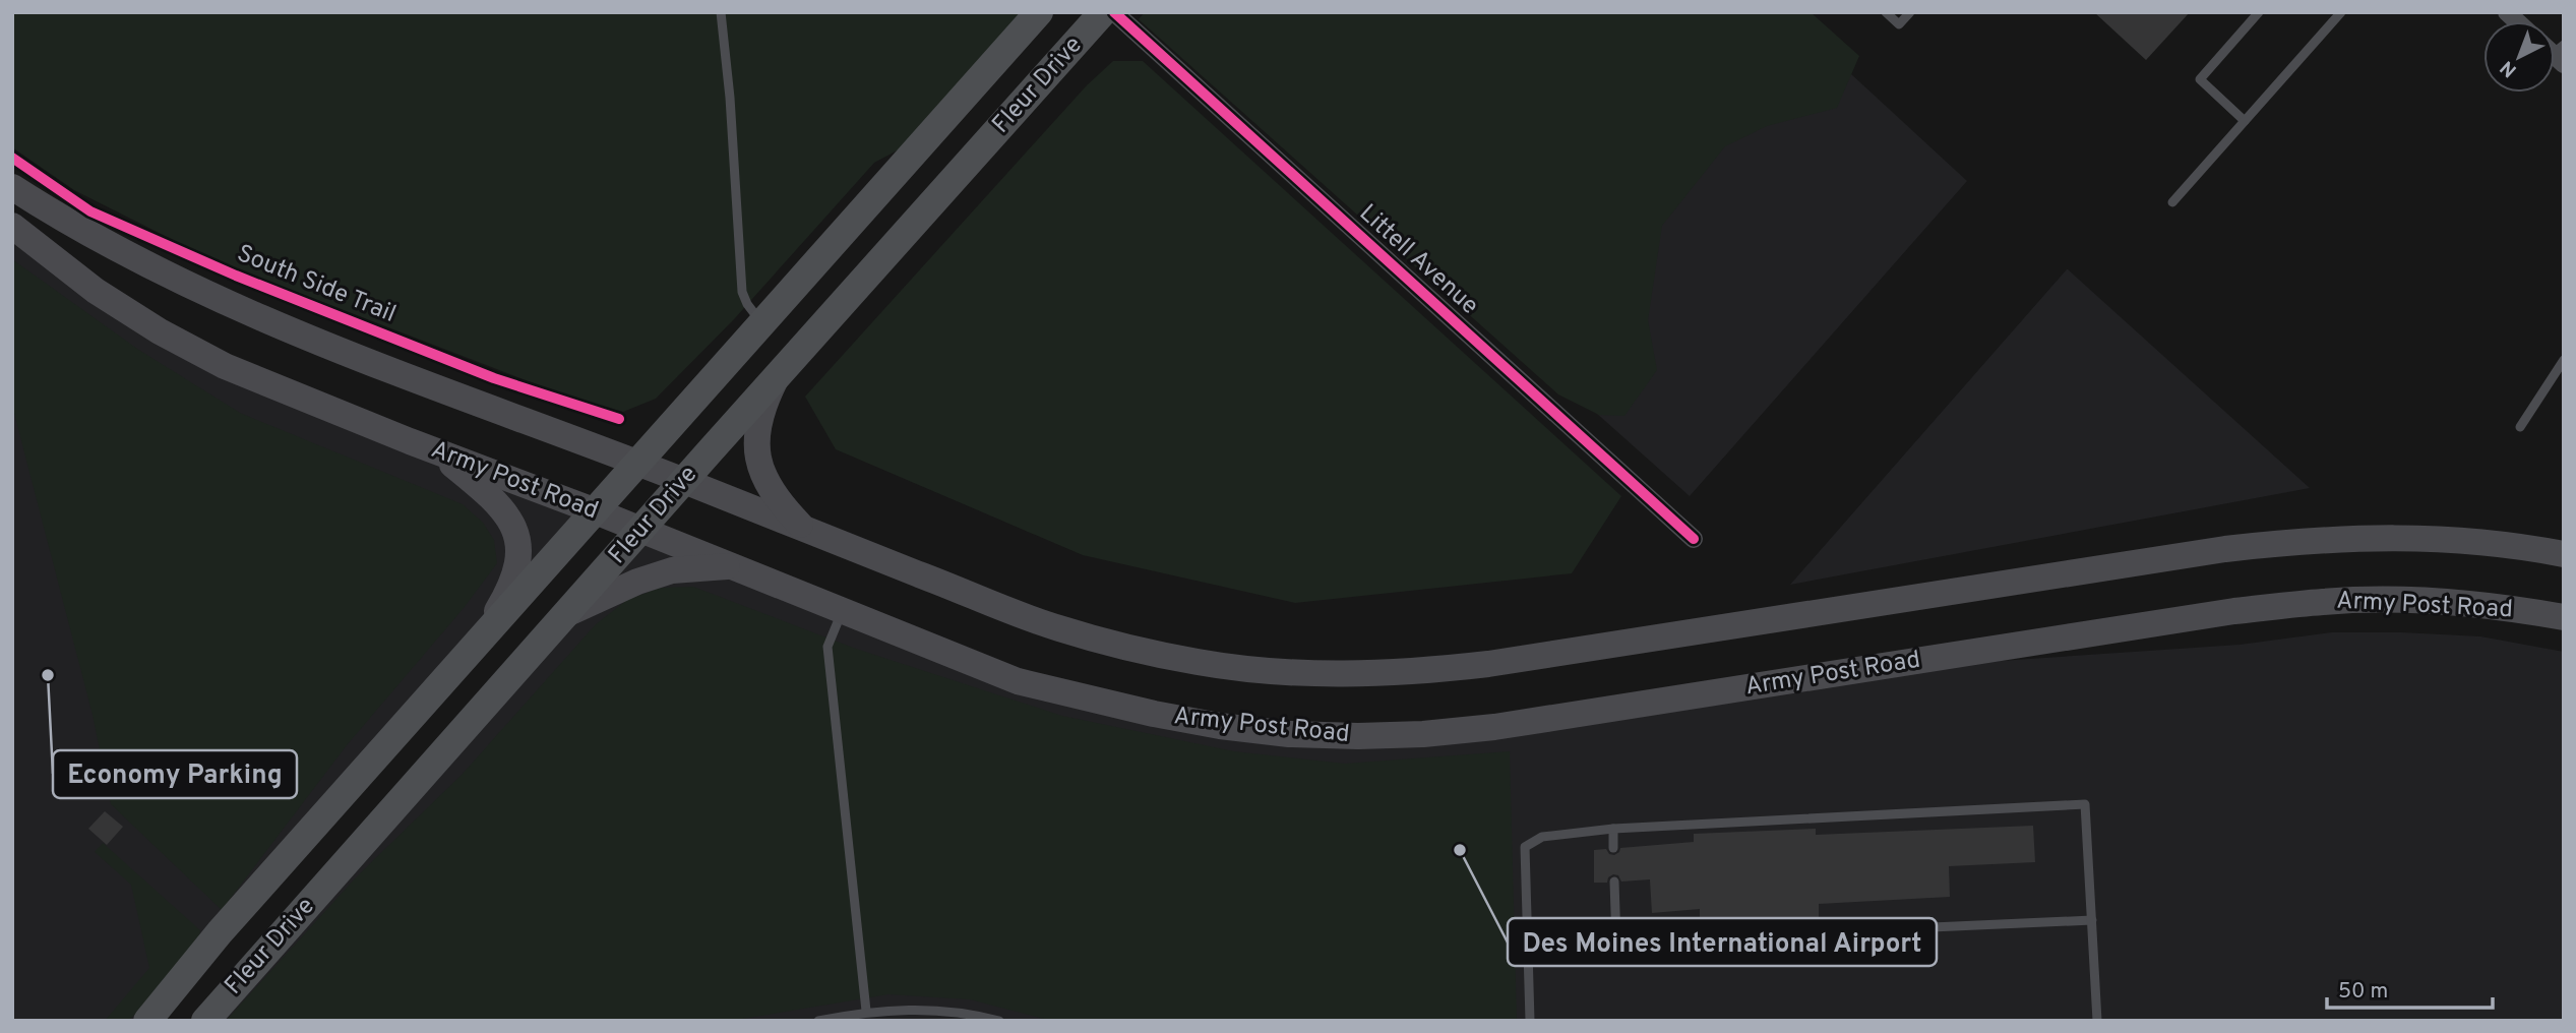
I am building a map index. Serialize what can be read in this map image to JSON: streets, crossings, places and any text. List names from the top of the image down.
{
  "streets": {
    "main road": ["Fleur Drive", "Army Post Road"],
    "street": ["Littell Avenue"],
    "cycle path": ["South Side Trail"]
  },
  "crossings": [
    ["Fleur Drive", "Army Post Road"]
  ],
  "places": ["Economy Parking", "Des Moines International Airport"],
  "scale_bar": "50 m",
  "north": "bottom left"
}
